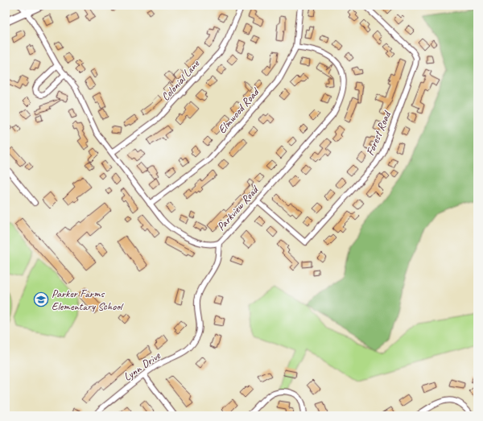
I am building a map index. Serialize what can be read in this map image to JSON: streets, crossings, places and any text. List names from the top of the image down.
{
  "streets": {
    "street": [
      "Colonial Lane",
      "Elmwood Road",
      "Forest Road",
      "Parkview Road",
      "Lynn Drive"
    ]
  },
  "crossings": [
    ["Colonial Lane", "Parkview Road"],
    ["Elmwood Road", "Parkview Road"],
    ["Forest Road", "Parkview Road"],
    ["Parkview Road", "Lynn Drive"]
  ],
  "places": {
    "school or university": ["Parker Farms Elementary School"]
  }
}
